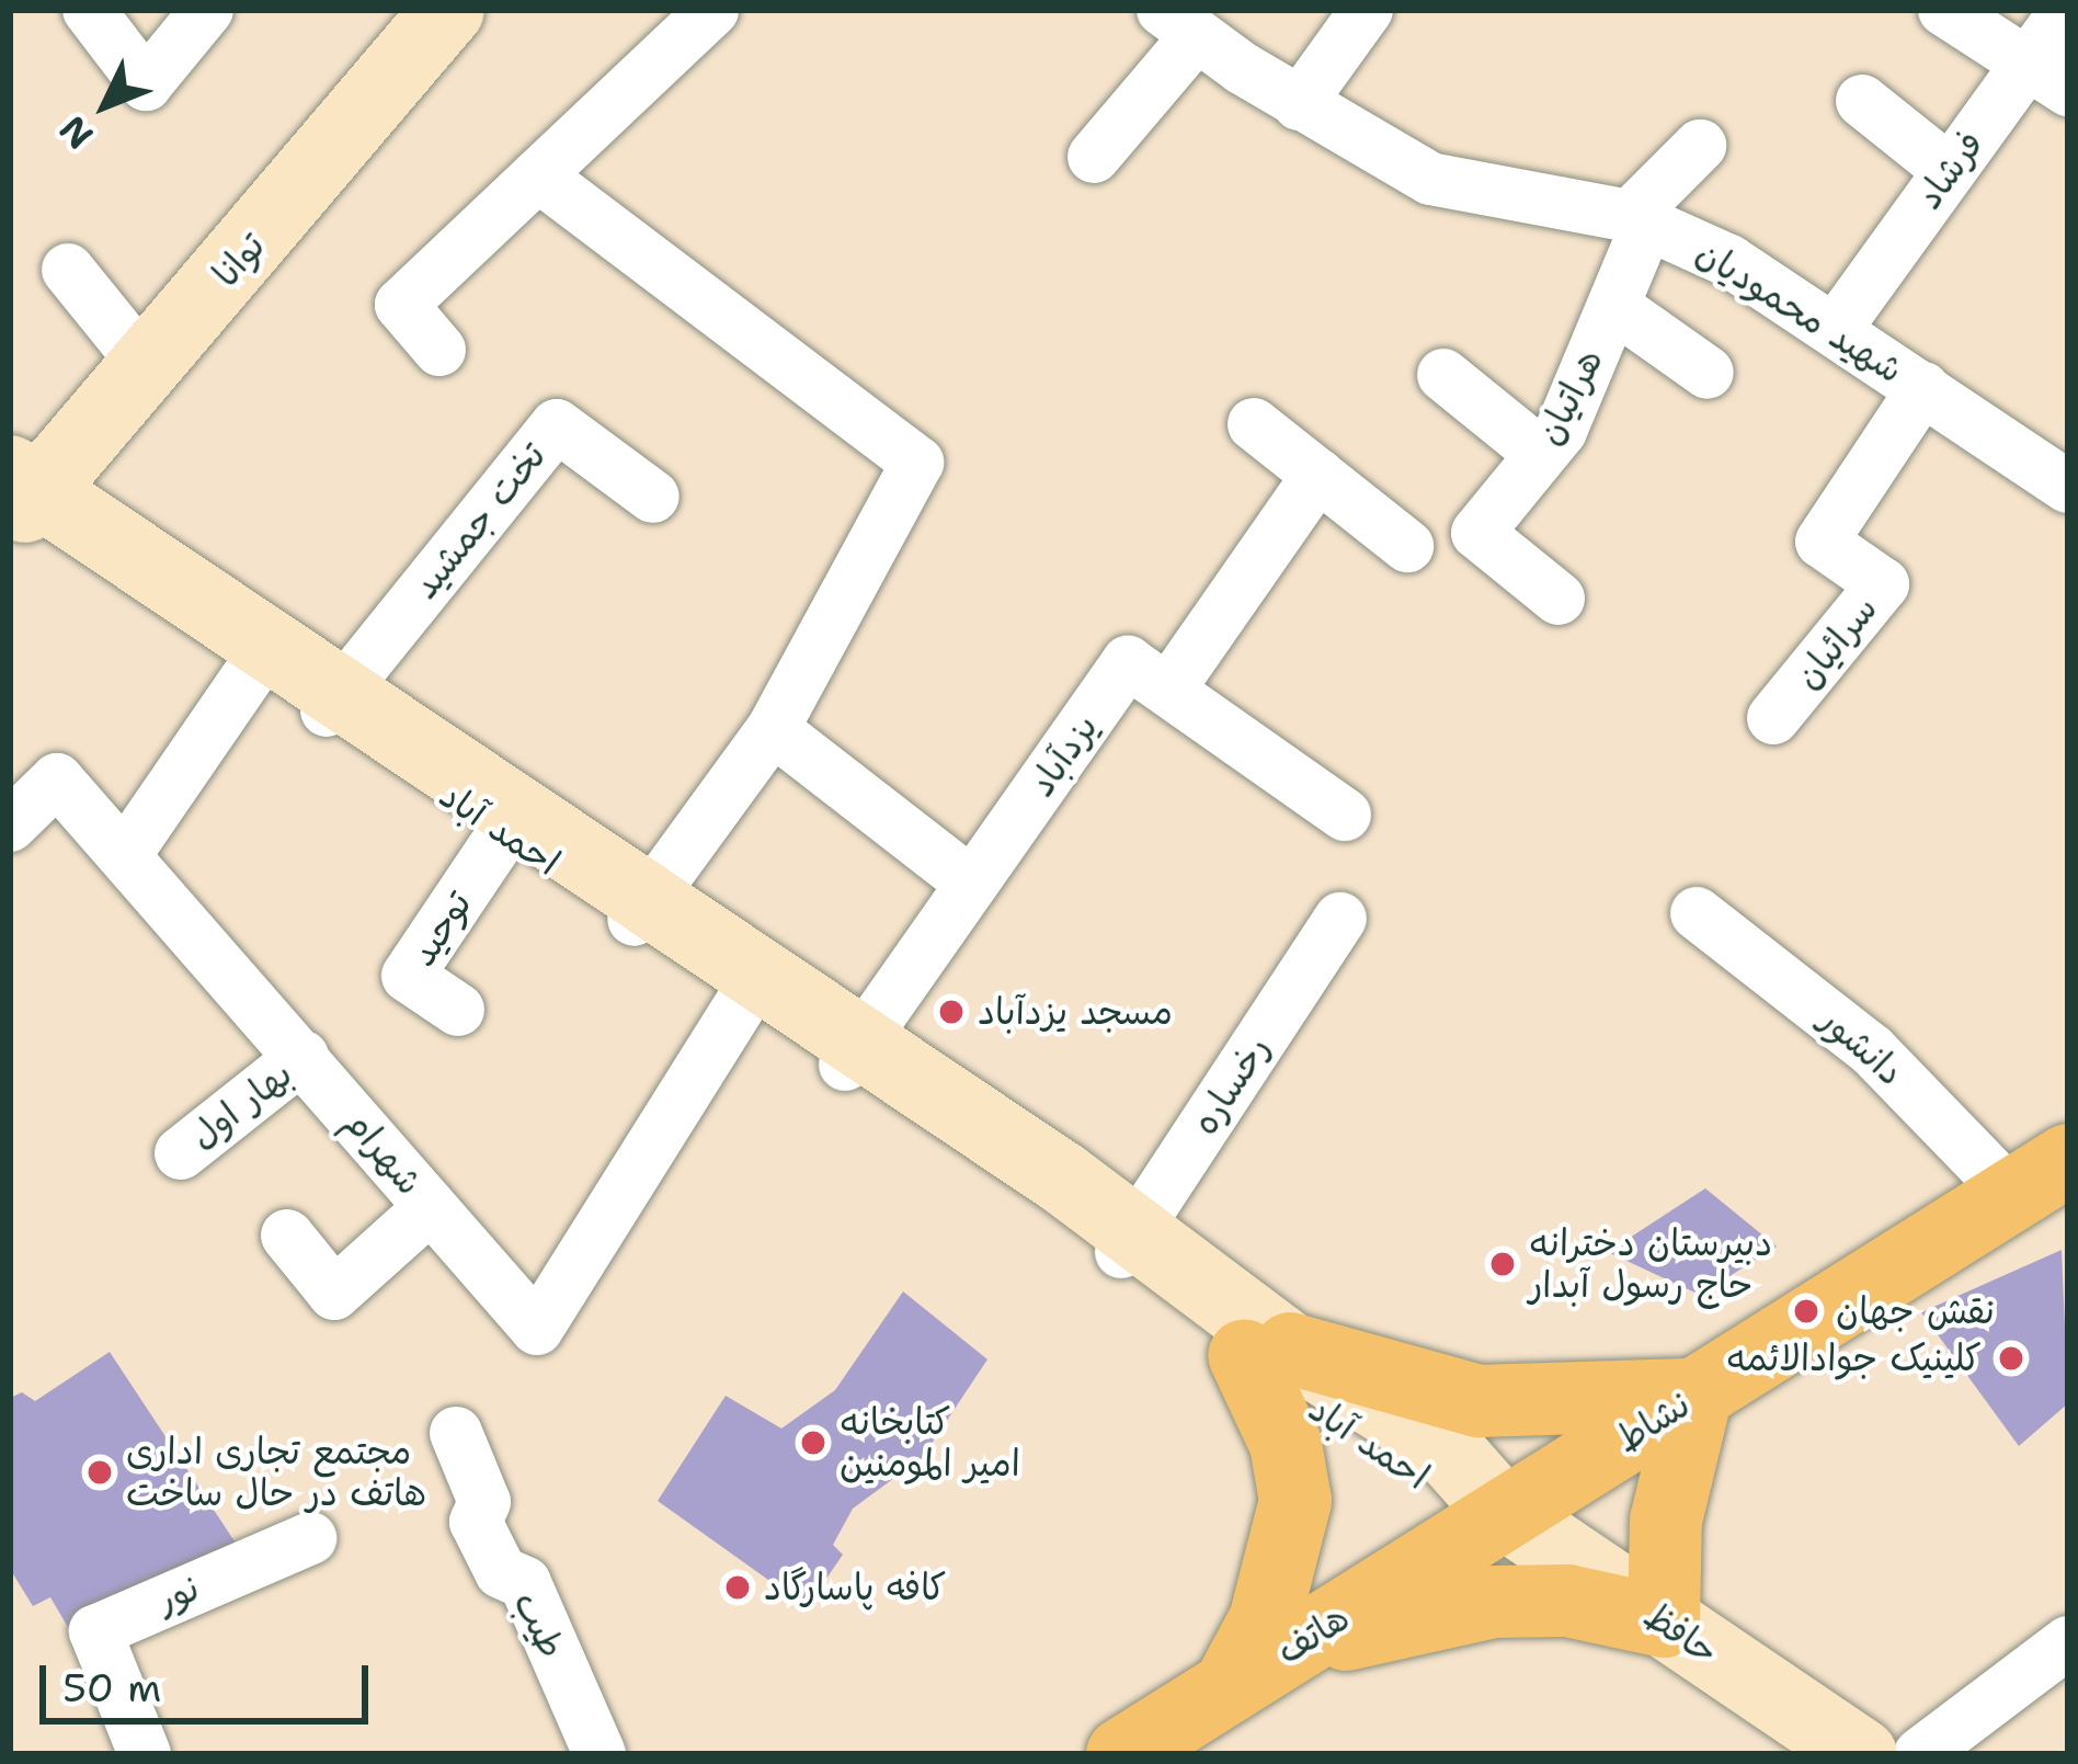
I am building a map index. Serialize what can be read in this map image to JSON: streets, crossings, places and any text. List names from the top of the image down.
{
  "streets": {
    "main road": [
      "توانا",
      "احمد آباد",
      "نشاط",
      "حافظ",
      "هاتف"
    ],
    "street": [
      "فرشاد",
      "شهید محمودیان",
      "هراتیان",
      "تخت جمشید",
      "سرائیان",
      "یزدآباد",
      "توحید",
      "دانشور",
      "رخساره",
      "بهار اول",
      "شهرام",
      "نور",
      "طیب"
    ]
  },
  "crossings": [
    ["فرشاد", "شهید محمودیان"],
    ["توانا", "احمد آباد"],
    ["شهید محمودیان", "هراتیان"],
    ["شهید محمودیان", "سرائیان"],
    ["تخت جمشید", "احمد آباد"],
    ["یزدآباد", "احمد آباد"],
    ["احمد آباد", "توحید"],
    ["احمد آباد", "رخساره"],
    ["احمد آباد", "شهرام"],
    ["احمد آباد", "نشاط"],
    ["احمد آباد", "حافظ"],
    ["احمد آباد", "هاتف"],
    ["دانشور", "نشاط"],
    ["بهار اول", "شهرام"],
    ["نشاط", "حافظ"],
    ["نشاط", "هاتف"],
    ["حافظ", "هاتف"]
  ],
  "places": [
    "مسجد یزدآباد",
    "دبیرستان دخترانه حاج رسول آبدار",
    "نقش جهان",
    "کلینیک جوادالائمه",
    "کتابخانه امیر المومنین",
    "مجتمع تجاری اداری هاتف در حال ساخت",
    "کافه پاسارگاد"
  ],
  "scale_bar": "50 m",
  "north": "bottom left"
}
